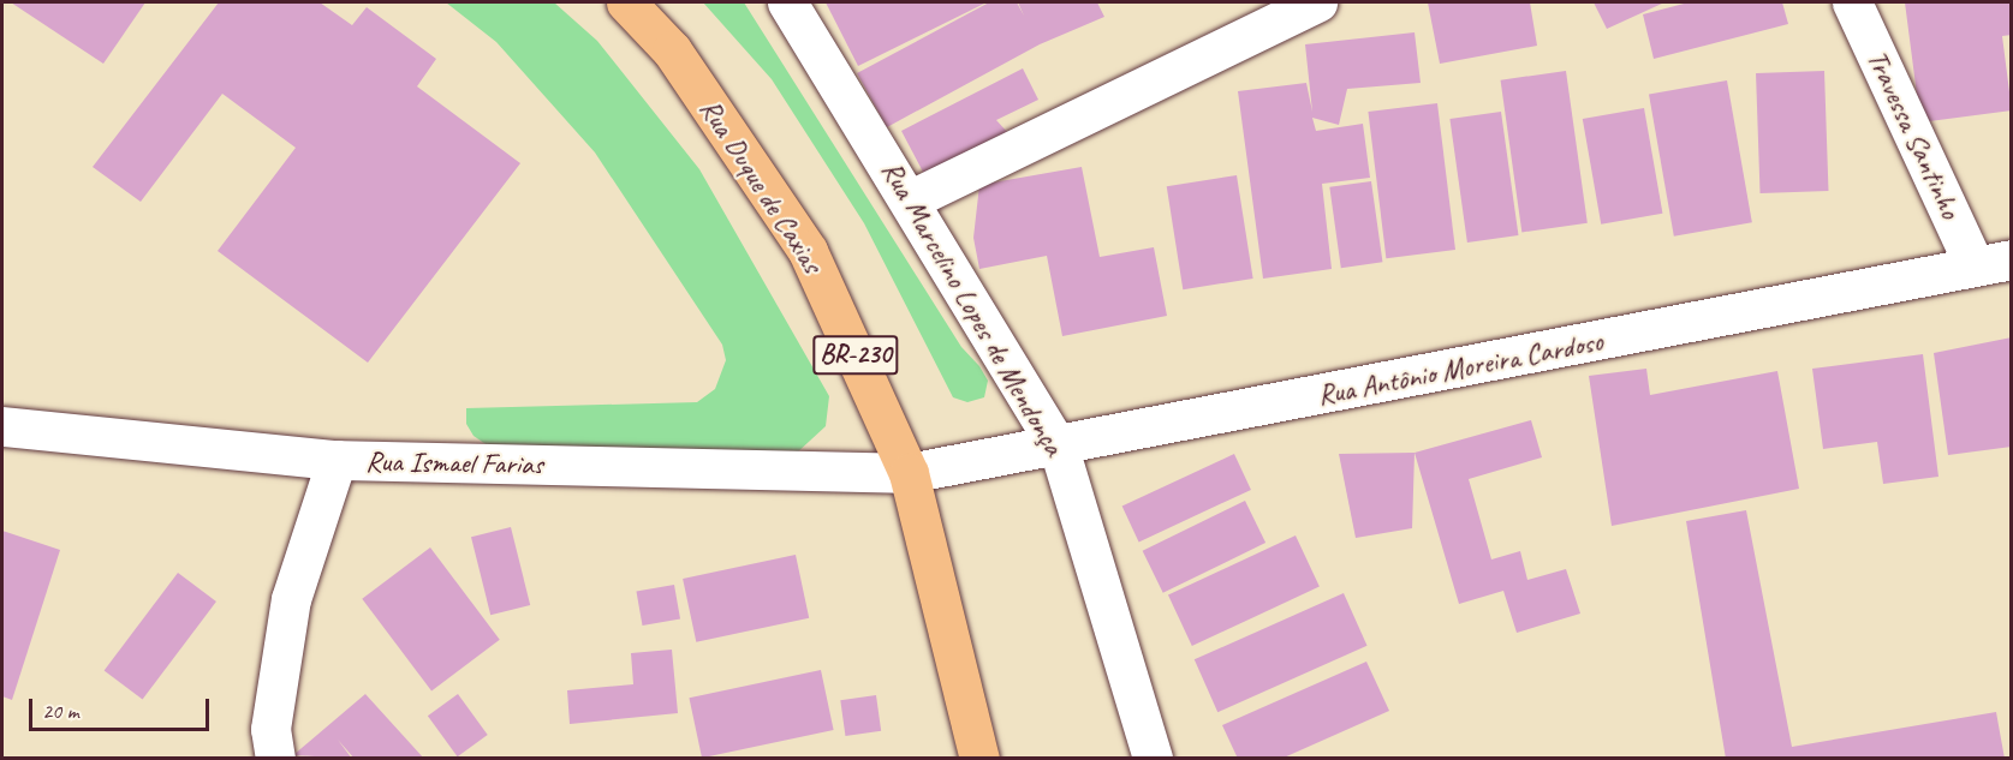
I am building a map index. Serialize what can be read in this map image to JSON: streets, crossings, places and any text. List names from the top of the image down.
{
  "streets": {
    "main road": ["Rua Duque de Caxias", "BR-230"],
    "street": [
      "Travessa Santinho",
      "Rua Marcelino Lopes de Mendonça",
      "Rua Antônio Moreira Cardoso",
      "Rua Ismael Farias"
    ]
  },
  "crossings": [
    ["Travessa Santinho", "Rua Antônio Moreira Cardoso"],
    ["Rua Duque de Caxias", "Rua Antônio Moreira Cardoso"],
    ["Rua Duque de Caxias", "Rua Ismael Farias"],
    ["Rua Marcelino Lopes de Mendonça", "Rua Antônio Moreira Cardoso"],
    ["Rua Antônio Moreira Cardoso", "Rua Ismael Farias"]
  ],
  "scale_bar": "20 m"
}
